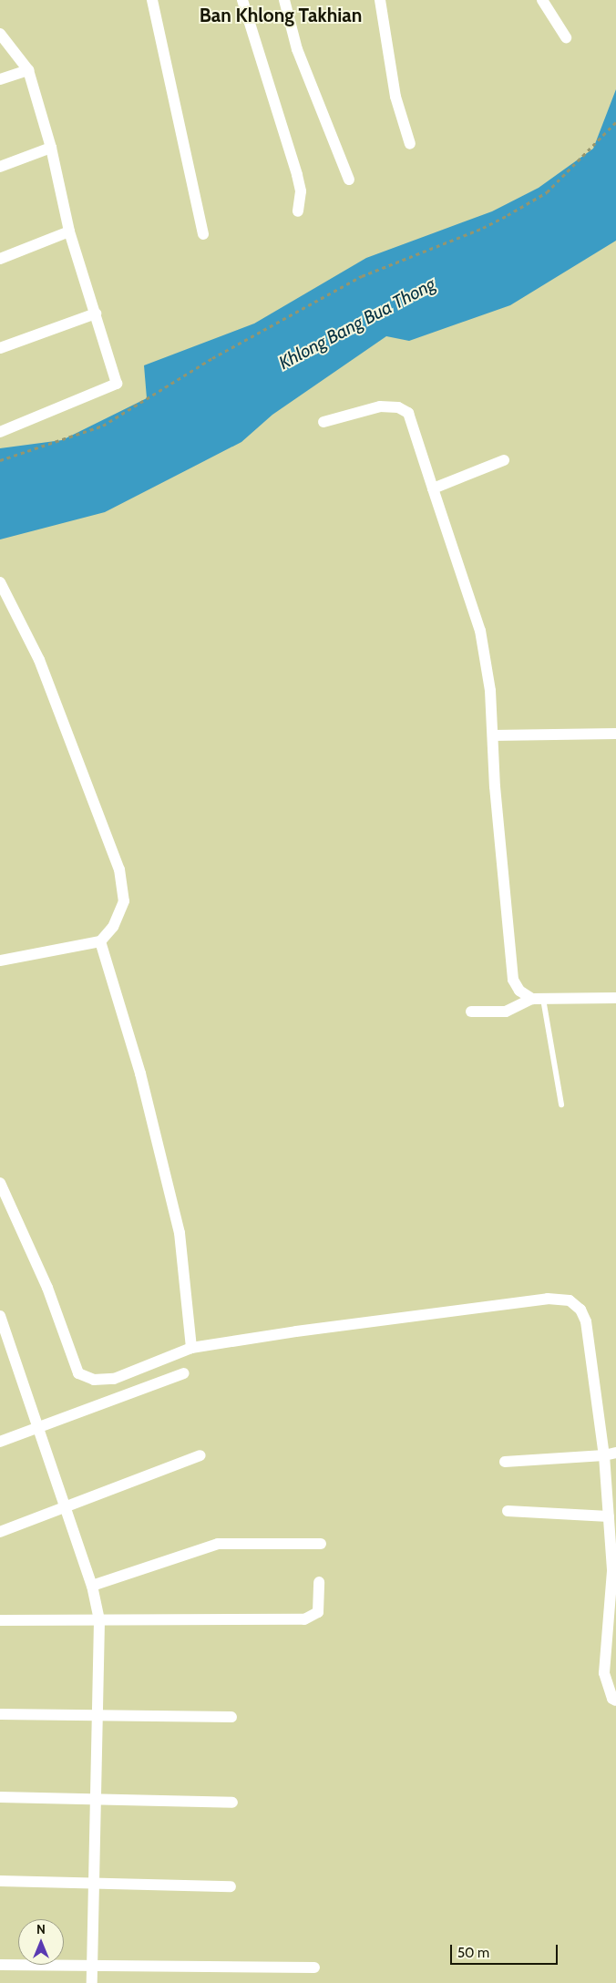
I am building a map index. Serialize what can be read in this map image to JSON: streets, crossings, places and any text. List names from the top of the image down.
{
  "districts": ["Ban Khlong Takhian"],
  "water": ["Khlong Bang Bua Thong"],
  "scale_bar": "50 m",
  "north": "top"
}
